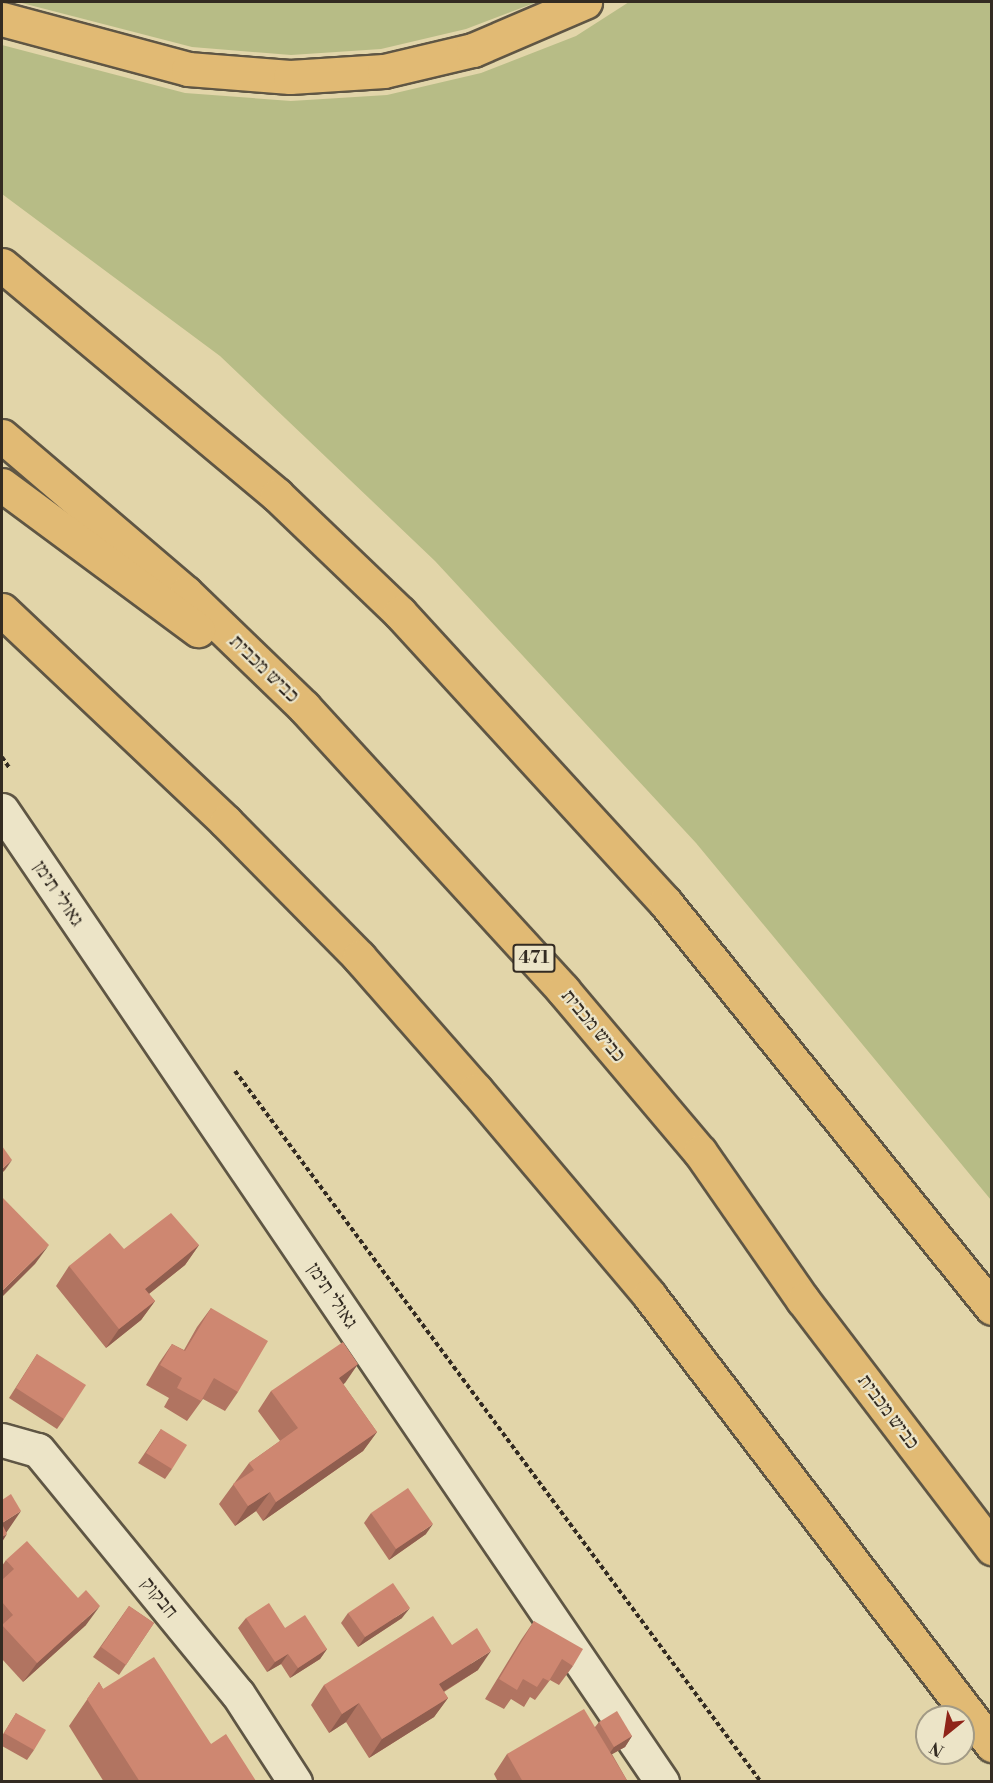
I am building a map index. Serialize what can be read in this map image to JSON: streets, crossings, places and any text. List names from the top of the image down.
{
  "streets": {
    "highway": ["כביש מכבית", "471"],
    "street": ["גאולי תימן", "חבקוק"]
  },
  "north": "bottom left"
}
